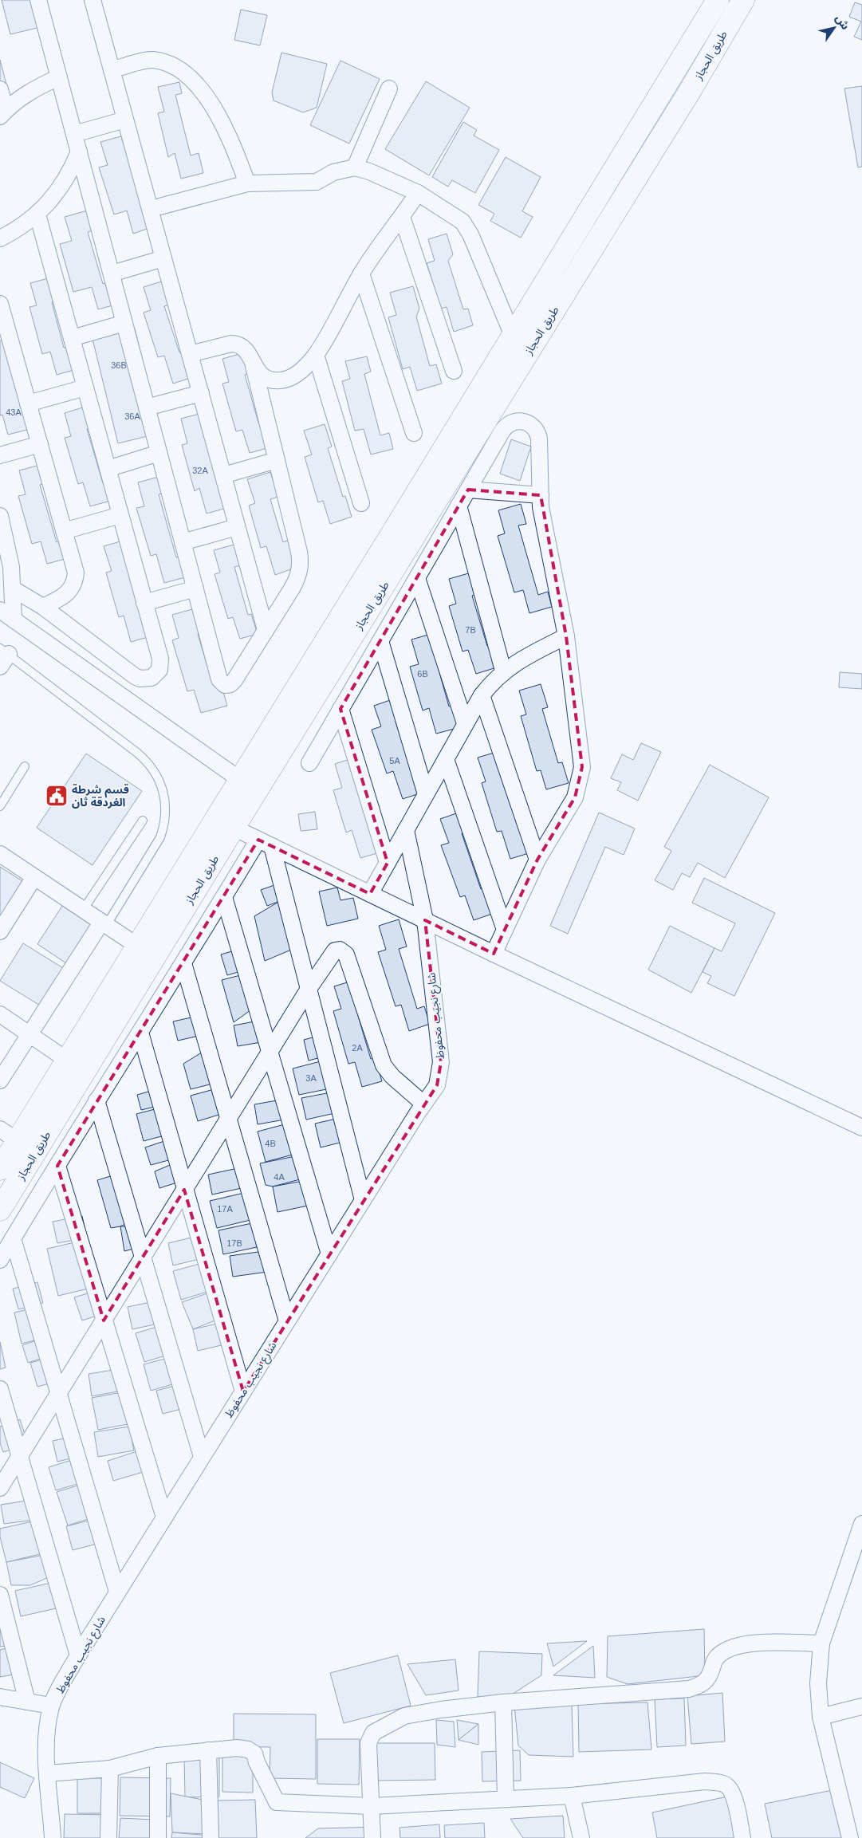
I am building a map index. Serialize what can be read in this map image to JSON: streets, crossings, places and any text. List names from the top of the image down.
{
  "streets": {
    "main road": ["طريق الحجاز"],
    "street": ["شارع نجيب محفوظ"]
  },
  "places": {
    "public building": ["قسم شرطة الغردقة ثان"]
  },
  "house_numbers": [
    "36B",
    "43A",
    "36A",
    "32A",
    "7B",
    "6B",
    "5A",
    "2A",
    "3A",
    "4B",
    "4A",
    "17A",
    "17B"
  ],
  "north": "top right"
}
